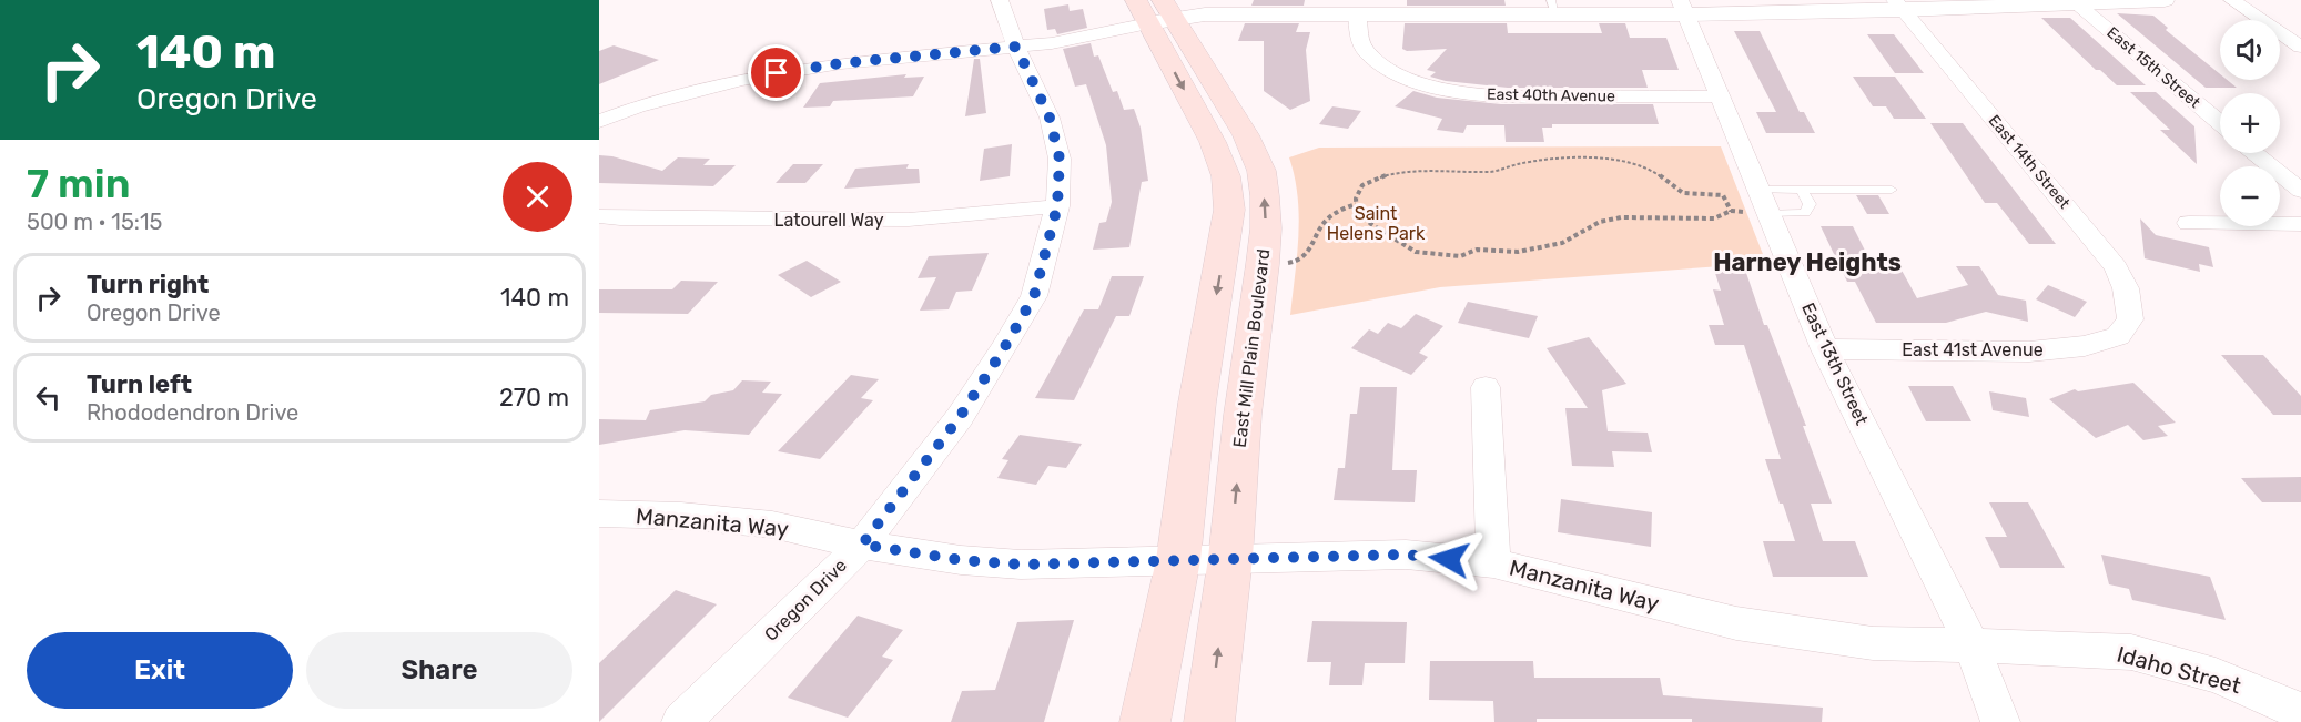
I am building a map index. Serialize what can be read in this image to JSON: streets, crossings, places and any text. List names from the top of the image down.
{
  "streets": {
    "main road": ["East Mill Plain Boulevard"],
    "street": [
      "East 15th Street",
      "East 40th Avenue",
      "East 14th Street",
      "Latourell Way",
      "East 41st Avenue",
      "East 13th Street",
      "Manzanita Way",
      "Oregon Drive",
      "Idaho Street"
    ]
  },
  "crossings": [
    ["East 40th Avenue", "East 13th Street"],
    ["East 14th Street", "East 41st Avenue"],
    ["Latourell Way", "Oregon Drive"],
    ["East Mill Plain Boulevard", "Manzanita Way"],
    ["East 41st Avenue", "East 13th Street"],
    ["East 13th Street", "Manzanita Way"],
    ["East 13th Street", "Idaho Street"],
    ["Manzanita Way", "Oregon Drive"],
    ["Manzanita Way", "Idaho Street"]
  ],
  "districts": ["Harney Heights"],
  "parks": ["Saint Helens Park"],
  "page": {
    "turn": ["140 m", "Oregon Drive"],
    "map_buttons": ["+", "−"],
    "heading": ["7 min", "500 m · 15:15"],
    "list": [
      {
        "name": "Turn right",
        "note": "Oregon Drive",
        "value": "140 m"
      },
      {
        "name": "Turn left",
        "note": "Rhododendron Drive",
        "value": "270 m"
      }
    ],
    "buttons": ["Exit", "Share"]
  }
}
